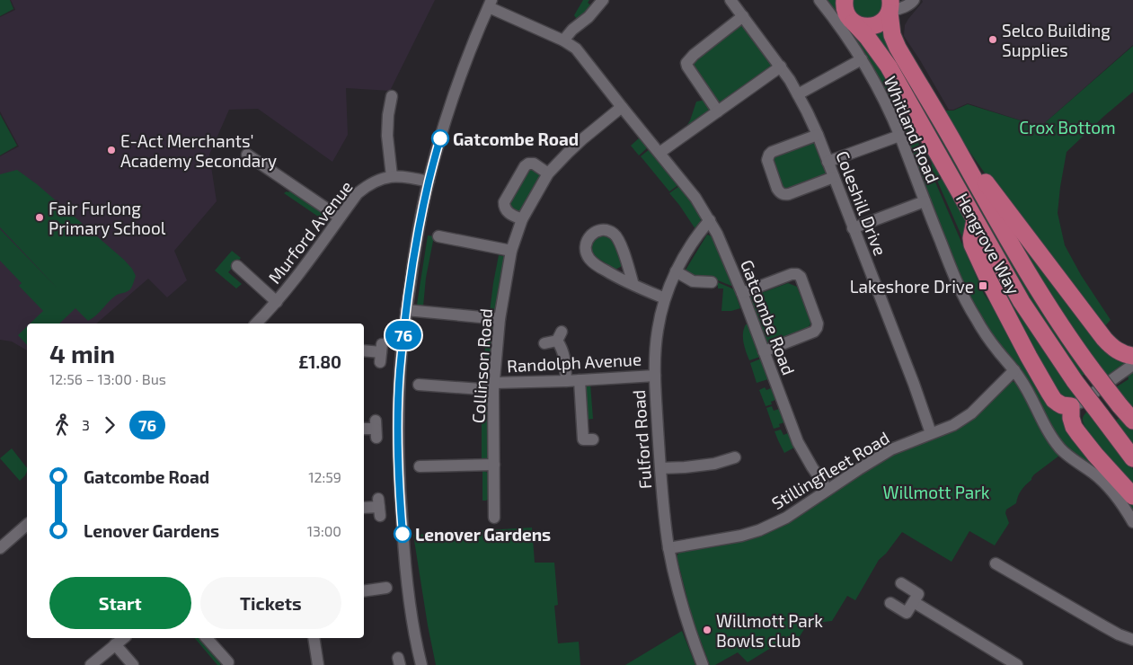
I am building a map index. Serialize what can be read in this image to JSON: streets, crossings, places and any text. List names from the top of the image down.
{
  "streets": {
    "highway": ["Hengrove Way"],
    "street": [
      "Whitland Road",
      "Coleshill Drive",
      "Murford Avenue",
      "Gatcombe Road",
      "Randolph Avenue",
      "Collinson Road",
      "Fulford Road",
      "Stillingfleet Road"
    ]
  },
  "crossings": [
    ["Whitland Road", "Stillingfleet Road"],
    ["Coleshill Drive", "Stillingfleet Road"],
    ["Gatcombe Road", "Collinson Road"],
    ["Gatcombe Road", "Fulford Road"],
    ["Gatcombe Road", "Stillingfleet Road"],
    ["Randolph Avenue", "Collinson Road"],
    ["Randolph Avenue", "Fulford Road"],
    ["Fulford Road", "Stillingfleet Road"]
  ],
  "parks": ["Crox Bottom", "Willmott Park"],
  "places": {
    "other": [
      "Selco Building Supplies",
      "Gatcombe Road",
      "E-Act Merchants' Academy Secondary",
      "Fair Furlong Primary School",
      "Lenover Gardens",
      "Willmott Park Bowls club"
    ],
    "transit": ["Lakeshore Drive"]
  },
  "lines": ["bus line 76"],
  "page": {
    "on_map": "76",
    "heading": ["4 min", "12:56 – 13:00 · Bus", "£1.80"],
    "legs": ["3", "76"],
    "list": [
      {
        "name": "Gatcombe Road",
        "value": "12:59"
      },
      {
        "name": "Lenover Gardens",
        "value": "13:00"
      }
    ],
    "buttons": ["Start", "Tickets"]
  }
}
